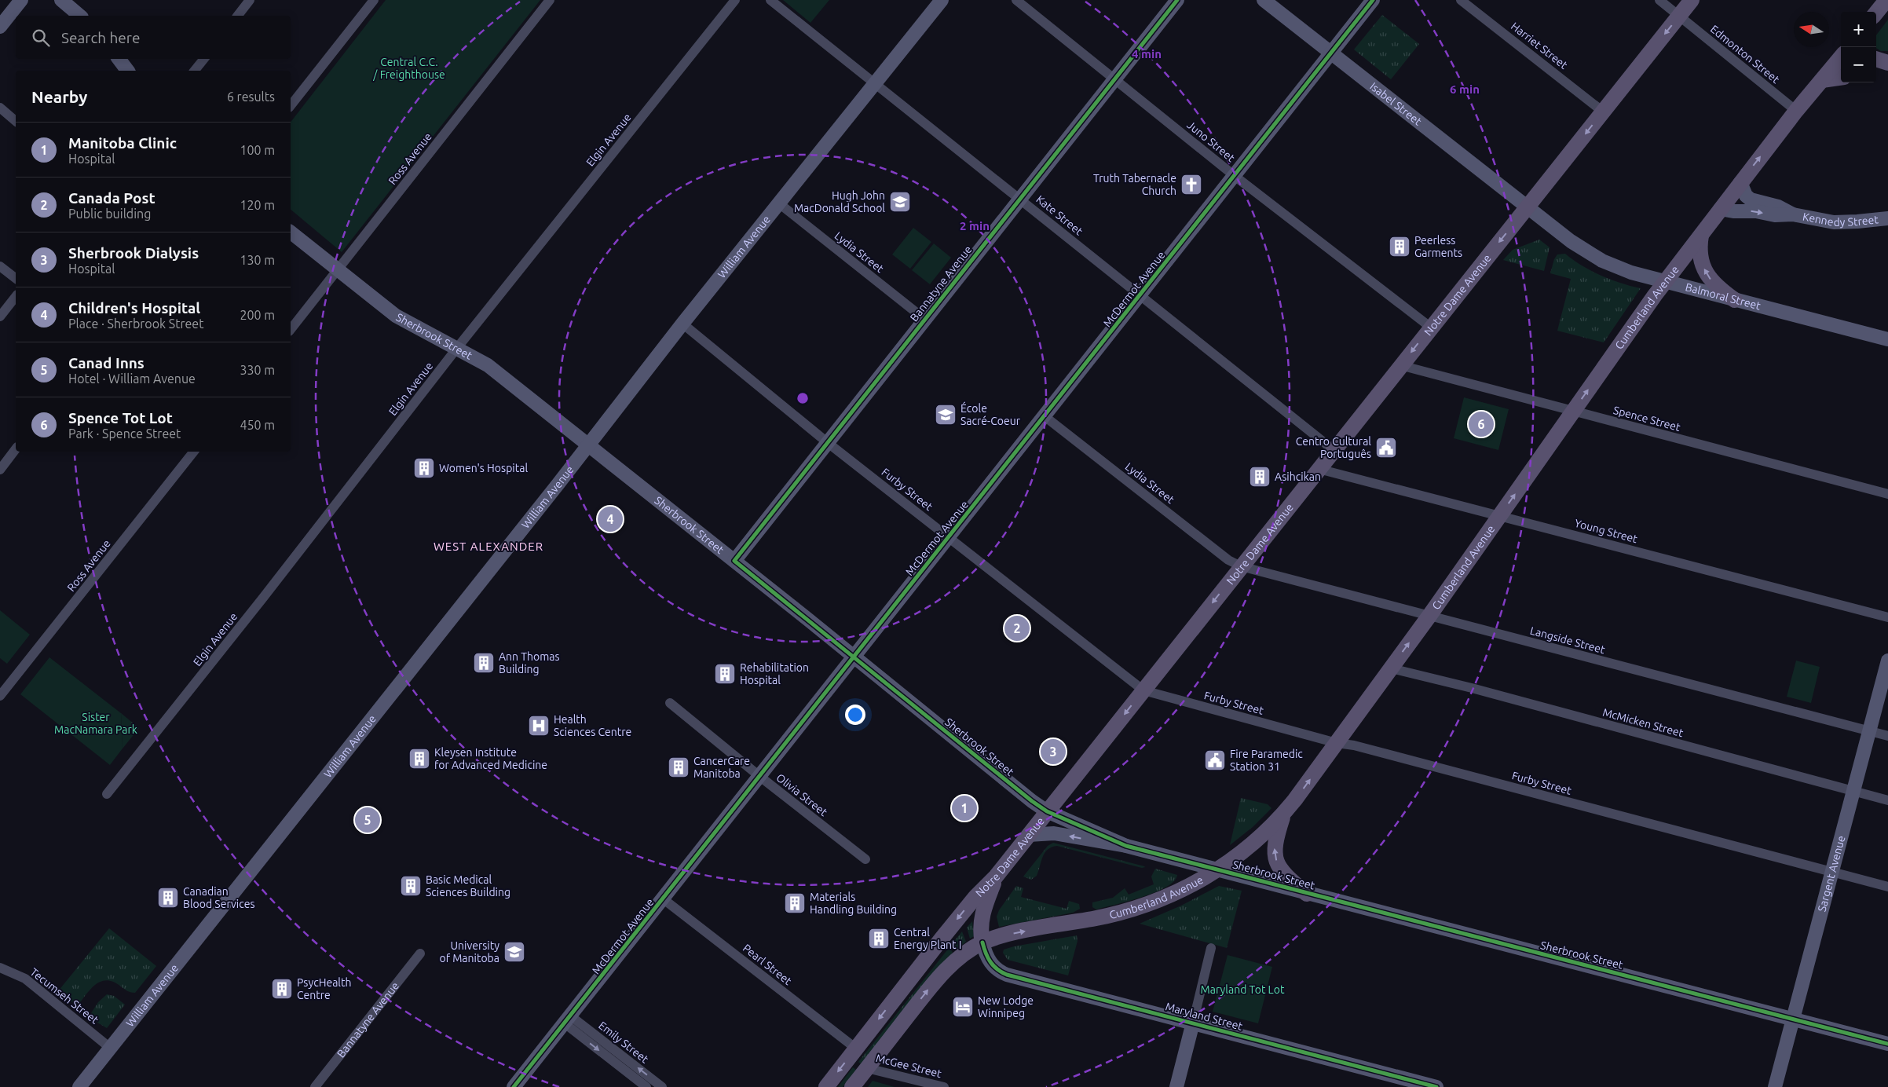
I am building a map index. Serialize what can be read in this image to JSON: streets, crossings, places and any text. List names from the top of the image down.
{
  "streets": {
    "main road": [
      "Isabel Street",
      "Kennedy Street",
      "William Avenue",
      "Bannatyne Avenue",
      "McDermot Avenue",
      "Notre Dame Avenue",
      "Balmoral Street",
      "Cumberland Avenue",
      "Sherbrook Street",
      "Sargent Avenue",
      "Maryland Street"
    ],
    "street": [
      "Harriet Street",
      "Edmonton Street",
      "Elgin Avenue",
      "Juno Street",
      "Ross Avenue",
      "Kate Street",
      "Lydia Street",
      "Spence Street",
      "Furby Street",
      "Young Street",
      "Langside Street",
      "McMicken Street",
      "Olivia Street",
      "Pearl Street",
      "Tecumseh Street",
      "Emily Street",
      "McGee Street"
    ]
  },
  "crossings": [
    ["Harriet Street", "Notre Dame Avenue"],
    ["Edmonton Street", "Notre Dame Avenue"],
    ["Edmonton Street", "Cumberland Avenue"],
    ["Isabel Street", "McDermot Avenue"],
    ["Isabel Street", "Notre Dame Avenue"],
    ["Isabel Street", "Balmoral Street"],
    ["Elgin Avenue", "Sherbrook Street"],
    ["Juno Street", "Bannatyne Avenue"],
    ["Juno Street", "McDermot Avenue"],
    ["Juno Street", "Notre Dame Avenue"],
    ["Ross Avenue", "Sherbrook Street"],
    ["Kate Street", "William Avenue"],
    ["Kate Street", "Bannatyne Avenue"],
    ["Kate Street", "McDermot Avenue"],
    ["Kate Street", "Notre Dame Avenue"],
    ["Kennedy Street", "Cumberland Avenue"],
    ["William Avenue", "Lydia Street"],
    ["William Avenue", "Sherbrook Street"],
    ["William Avenue", "Furby Street"],
    ["William Avenue", "Tecumseh Street"],
    ["Lydia Street", "Bannatyne Avenue"],
    ["Lydia Street", "McDermot Avenue"],
    ["Lydia Street", "Notre Dame Avenue"],
    ["Lydia Street", "Langside Street"],
    ["Bannatyne Avenue", "Sherbrook Street"],
    ["Bannatyne Avenue", "Furby Street"],
    ["McDermot Avenue", "Sherbrook Street"],
    ["McDermot Avenue", "Furby Street"],
    ["McDermot Avenue", "Olivia Street"],
    ["McDermot Avenue", "Pearl Street"],
    ["McDermot Avenue", "Emily Street"],
    ["Notre Dame Avenue", "Balmoral Street"],
    ["Notre Dame Avenue", "Sherbrook Street"],
    ["Notre Dame Avenue", "Spence Street"],
    ["Notre Dame Avenue", "Furby Street"],
    ["Notre Dame Avenue", "Young Street"],
    ["Notre Dame Avenue", "Langside Street"],
    ["Notre Dame Avenue", "Pearl Street"],
    ["Balmoral Street", "Cumberland Avenue"],
    ["Cumberland Avenue", "Sherbrook Street"],
    ["Cumberland Avenue", "Spence Street"],
    ["Cumberland Avenue", "Furby Street"],
    ["Cumberland Avenue", "Young Street"],
    ["Cumberland Avenue", "Langside Street"],
    ["Cumberland Avenue", "McMicken Street"],
    ["Cumberland Avenue", "Maryland Street"],
    ["Sherbrook Street", "Sargent Avenue"],
    ["Furby Street", "Sargent Avenue"],
    ["Langside Street", "Sargent Avenue"],
    ["McMicken Street", "Sargent Avenue"]
  ],
  "one_way": ["Notre Dame Avenue", "Cumberland Avenue"],
  "districts": ["WEST ALEXANDER"],
  "parks": ["Central C.C. / Freighthouse", "Sister MacNamara Park", "Maryland Tot Lot"],
  "places": {
    "church": ["Truth Tabernacle Church"],
    "school or university": ["Hugh John MacDonald School", "École Sacré-Coeur", "University of Manitoba"],
    "building": [
      "Peerless Garments",
      "Women's Hospital",
      "Asihcikan",
      "Ann Thomas Building",
      "Rehabilitation Hospital",
      "Kleysen Institute for Advanced Medicine",
      "CancerCare Manitoba",
      "Basic Medical Sciences Building",
      "Canadian Blood Services",
      "Materials Handling Building",
      "Central Energy Plant I",
      "PsycHealth Centre"
    ],
    "public building": ["Centro Cultural Português", "Fire Paramedic Station 31"],
    "hospital": ["Health Sciences Centre"],
    "hotel": ["New Lodge Winnipeg"]
  },
  "north": "left",
  "page": {
    "map_buttons": ["+", "−"],
    "search": "Search here",
    "heading": ["Nearby", "6 results"],
    "list": [
      {
        "mark": "1",
        "name": "Manitoba Clinic",
        "note": "Hospital",
        "value": "100 m"
      },
      {
        "mark": "2",
        "name": "Canada Post",
        "note": "Public building",
        "value": "120 m"
      },
      {
        "mark": "3",
        "name": "Sherbrook Dialysis",
        "note": "Hospital",
        "value": "130 m"
      },
      {
        "mark": "4",
        "name": "Children's Hospital",
        "note": "Place · Sherbrook Street",
        "value": "200 m"
      },
      {
        "mark": "5",
        "name": "Canad Inns",
        "note": "Hotel · William Avenue",
        "value": "330 m"
      },
      {
        "mark": "6",
        "name": "Spence Tot Lot",
        "note": "Park · Spence Street",
        "value": "450 m"
      }
    ],
    "pins": [
      "6",
      "4",
      "2",
      "3",
      "1",
      "5"
    ]
  },
  "rings": ["4 min", "6 min", "2 min"]
}
